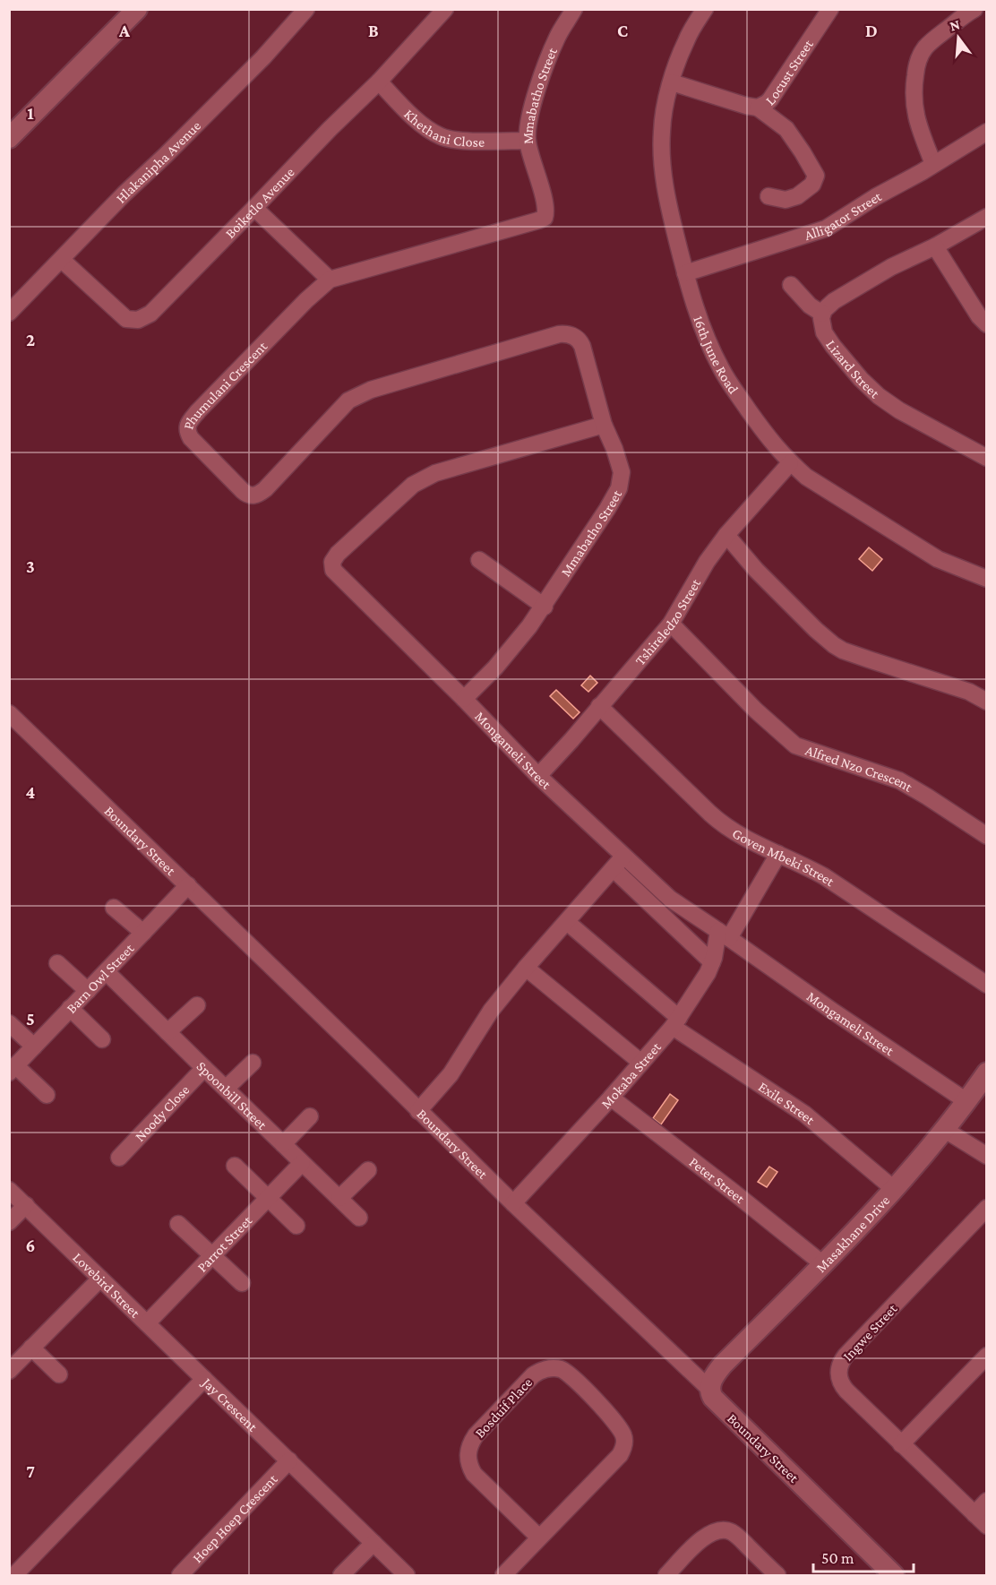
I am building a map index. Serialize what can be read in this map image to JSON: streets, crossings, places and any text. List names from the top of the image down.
{
  "streets": {
    "street": [
      "Locust Street",
      "Mmabatho Street",
      "Khethani Close",
      "Hlakanipha Avenue",
      "Boiketlo Avenue",
      "Alligator Street",
      "16th June Road",
      "Lizard Street",
      "Phumulani Crescent",
      "Tshireledzo Street",
      "Mongameli Street",
      "Alfred Nzo Crescent",
      "Boundary Street",
      "Goven Mbeki Street",
      "Barn Owl Street",
      "Mokaba Street",
      "Spoonbill Street",
      "Exile Street",
      "Noody Close",
      "Peter Street",
      "Masakhane Drive",
      "Parrot Street",
      "Lovebird Street",
      "Ingwe Street",
      "Bosduif Place",
      "Jay Crescent",
      "Hoep Hoep Crescent"
    ]
  },
  "crossings": [
    ["Locust Street", "16th June Road"],
    ["Mmabatho Street", "Khethani Close"],
    ["Mmabatho Street", "Phumulani Crescent"],
    ["Mmabatho Street", "Mongameli Street"],
    ["Khethani Close", "Boiketlo Avenue"],
    ["Hlakanipha Avenue", "Boiketlo Avenue"],
    ["Alligator Street", "16th June Road"],
    ["16th June Road", "Tshireledzo Street"],
    ["Tshireledzo Street", "Mongameli Street"],
    ["Tshireledzo Street", "Alfred Nzo Crescent"],
    ["Tshireledzo Street", "Goven Mbeki Street"],
    ["Mongameli Street", "Mokaba Street"],
    ["Mongameli Street", "Masakhane Drive"],
    ["Boundary Street", "Barn Owl Street"],
    ["Boundary Street", "Mokaba Street"],
    ["Boundary Street", "Masakhane Drive"],
    ["Goven Mbeki Street", "Mokaba Street"],
    ["Barn Owl Street", "Spoonbill Street"],
    ["Mokaba Street", "Exile Street"],
    ["Mokaba Street", "Peter Street"],
    ["Spoonbill Street", "Noody Close"],
    ["Spoonbill Street", "Parrot Street"],
    ["Exile Street", "Masakhane Drive"],
    ["Peter Street", "Masakhane Drive"],
    ["Parrot Street", "Lovebird Street"],
    ["Lovebird Street", "Jay Crescent"],
    ["Jay Crescent", "Hoep Hoep Crescent"]
  ],
  "scale_bar": "50 m",
  "north": "top",
  "grid": {
    "columns": [
      "A",
      "B",
      "C",
      "D"
    ],
    "rows": [
      "1",
      "2",
      "3",
      "4",
      "5",
      "6",
      "7"
    ]
  }
}
